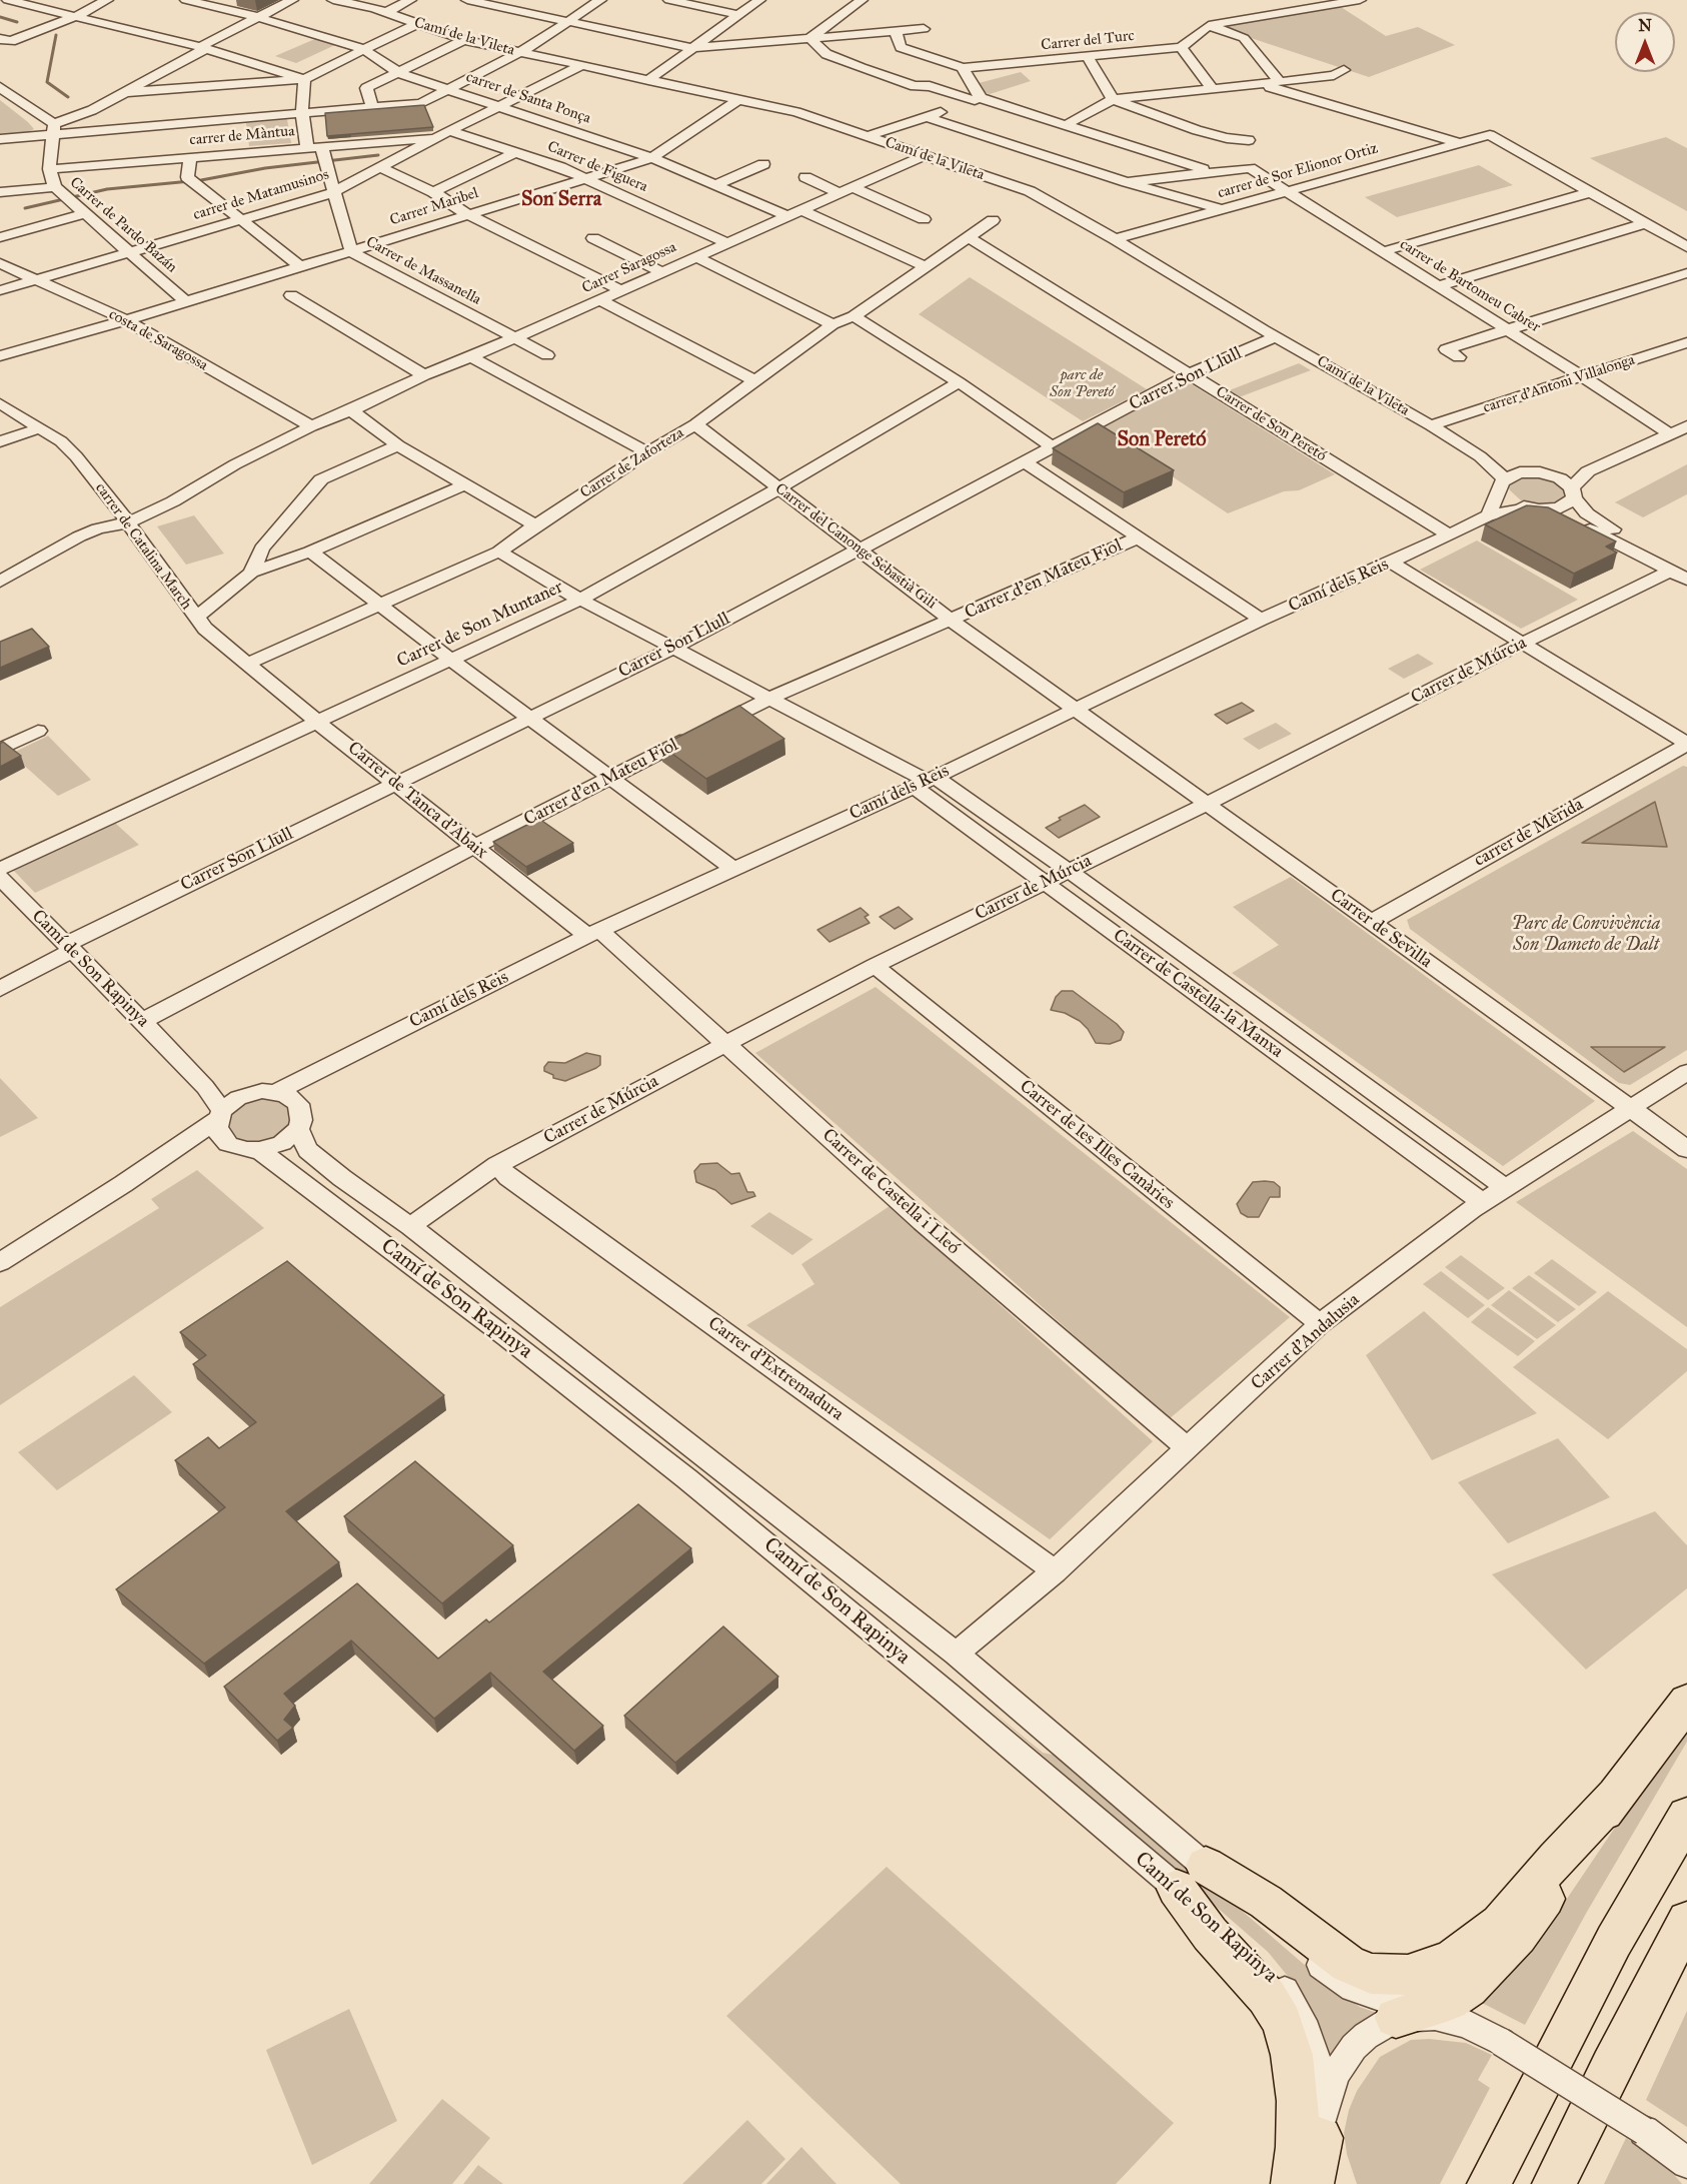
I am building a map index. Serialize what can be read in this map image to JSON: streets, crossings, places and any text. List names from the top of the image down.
{
  "streets": {
    "street": [
      "Camí de la Vileta",
      "Carrer del Turc",
      "carrer de Santa Ponça",
      "carrer de Màntua",
      "Carrer de Figuera",
      "carrer de Sor Elionor Ortiz",
      "carrer de Matamusinos",
      "Carrer Maribel",
      "Carrer de Pardo Bazán",
      "Carrer Saragossa",
      "Carrer de Massanella",
      "carrer de Bartomeu Cabrer",
      "costa de Saragossa",
      "Carrer Son Llull",
      "carrer d'Antoni Villalonga",
      "Carrer de Son Peretó",
      "Carrer de Zaforteza",
      "carrer de Catalina March",
      "Carrer del Canonge Sebastià Gili",
      "Carrer d'en Mateu Fiol",
      "Camí dels Reis",
      "Carrer de Son Muntaner",
      "Carrer de Múrcia",
      "Carrer de Tanca d'Abaix",
      "carrer de Mèrida",
      "Carrer de Sevilla",
      "Camí de Son Rapinya",
      "Carrer de Castella-la Manxa",
      "Carrer de les Illes Canàries",
      "Carrer de Castella i Lleó",
      "Carrer d'Andalusia",
      "Carrer d'Extremadura"
    ]
  },
  "crossings": [
    ["Camí de la Vileta", "carrer de Sor Elionor Ortiz"],
    ["Camí de la Vileta", "carrer de Matamusinos"],
    ["Camí de la Vileta", "Carrer Maribel"],
    ["Camí de la Vileta", "Carrer Saragossa"],
    ["Camí de la Vileta", "Carrer Son Llull"],
    ["Camí de la Vileta", "carrer d'Antoni Villalonga"],
    ["Camí de la Vileta", "Camí dels Reis"],
    ["carrer de Santa Ponça", "carrer de Matamusinos"],
    ["carrer de Santa Ponça", "Carrer Maribel"],
    ["carrer de Santa Ponça", "Carrer Saragossa"],
    ["carrer de Màntua", "Carrer de Figuera"],
    ["carrer de Màntua", "carrer de Matamusinos"],
    ["carrer de Màntua", "Carrer de Pardo Bazán"],
    ["carrer de Màntua", "Carrer de Massanella"],
    ["Carrer de Figuera", "carrer de Matamusinos"],
    ["Carrer de Figuera", "Carrer Maribel"],
    ["Carrer de Figuera", "Carrer Saragossa"],
    ["carrer de Sor Elionor Ortiz", "carrer de Bartomeu Cabrer"],
    ["carrer de Matamusinos", "Carrer de Pardo Bazán"],
    ["carrer de Matamusinos", "Carrer de Massanella"],
    ["carrer de Matamusinos", "costa de Saragossa"],
    ["Carrer Maribel", "Carrer de Pardo Bazán"],
    ["Carrer Maribel", "Carrer de Massanella"],
    ["Carrer Maribel", "costa de Saragossa"],
    ["Carrer Saragossa", "Carrer de Massanella"],
    ["carrer de Bartomeu Cabrer", "carrer d'Antoni Villalonga"],
    ["Carrer Son Llull", "Carrer de Son Peretó"],
    ["Carrer Son Llull", "Carrer del Canonge Sebastià Gili"],
    ["Carrer Son Llull", "Carrer de Tanca d'Abaix"],
    ["Carrer Son Llull", "Camí de Son Rapinya"],
    ["Carrer de Son Peretó", "Carrer de Zaforteza"],
    ["Carrer de Son Peretó", "Camí dels Reis"],
    ["Carrer de Zaforteza", "carrer de Catalina March"],
    ["Carrer de Zaforteza", "Carrer del Canonge Sebastià Gili"],
    ["Carrer de Zaforteza", "Carrer de Tanca d'Abaix"],
    ["carrer de Catalina March", "Carrer de Tanca d'Abaix"],
    ["Carrer del Canonge Sebastià Gili", "Carrer d'en Mateu Fiol"],
    ["Carrer del Canonge Sebastià Gili", "Camí dels Reis"],
    ["Carrer del Canonge Sebastià Gili", "Carrer de Son Muntaner"],
    ["Carrer del Canonge Sebastià Gili", "Carrer de Sevilla"],
    ["Carrer d'en Mateu Fiol", "Carrer de Tanca d'Abaix"],
    ["Carrer d'en Mateu Fiol", "Camí de Son Rapinya"],
    ["Camí dels Reis", "Carrer de Tanca d'Abaix"],
    ["Camí dels Reis", "Carrer de Sevilla"],
    ["Camí dels Reis", "Camí de Son Rapinya"],
    ["Camí dels Reis", "Carrer de Castella-la Manxa"],
    ["Camí dels Reis", "Carrer de Castella i Lleó"],
    ["Carrer de Son Muntaner", "Carrer de Tanca d'Abaix"],
    ["Carrer de Múrcia", "Carrer de Sevilla"],
    ["Carrer de Múrcia", "Camí de Son Rapinya"],
    ["Carrer de Múrcia", "Carrer de Castella-la Manxa"],
    ["Carrer de Múrcia", "Carrer de les Illes Canàries"],
    ["Carrer de Múrcia", "Carrer de Castella i Lleó"],
    ["Carrer de Múrcia", "Carrer d'Extremadura"],
    ["Carrer de Tanca d'Abaix", "Carrer de Castella i Lleó"],
    ["carrer de Mèrida", "Carrer de Sevilla"],
    ["Carrer de Sevilla", "Carrer d'Andalusia"],
    ["Camí de Son Rapinya", "Carrer d'Andalusia"],
    ["Carrer de Castella-la Manxa", "Carrer d'Andalusia"],
    ["Carrer de les Illes Canàries", "Carrer d'Andalusia"],
    ["Carrer de Castella i Lleó", "Carrer d'Andalusia"],
    ["Carrer d'Andalusia", "Carrer d'Extremadura"]
  ],
  "districts": ["Son Serra", "Son Peretó"],
  "parks": ["parc de Son Peretó", "Parc de Convivència Son Dameto de Dalt"],
  "north": "top"
}
